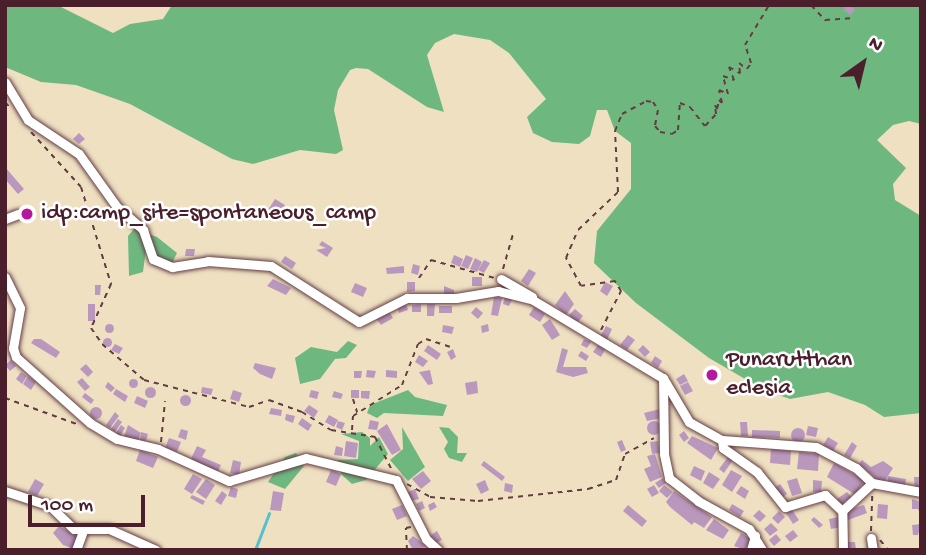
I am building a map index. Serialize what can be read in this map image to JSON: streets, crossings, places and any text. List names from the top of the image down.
{
  "places": ["idp:camp_site=spontaneous_camp", "Punarutthan eclesia"],
  "scale_bar": "100 m",
  "north": "top right"
}
